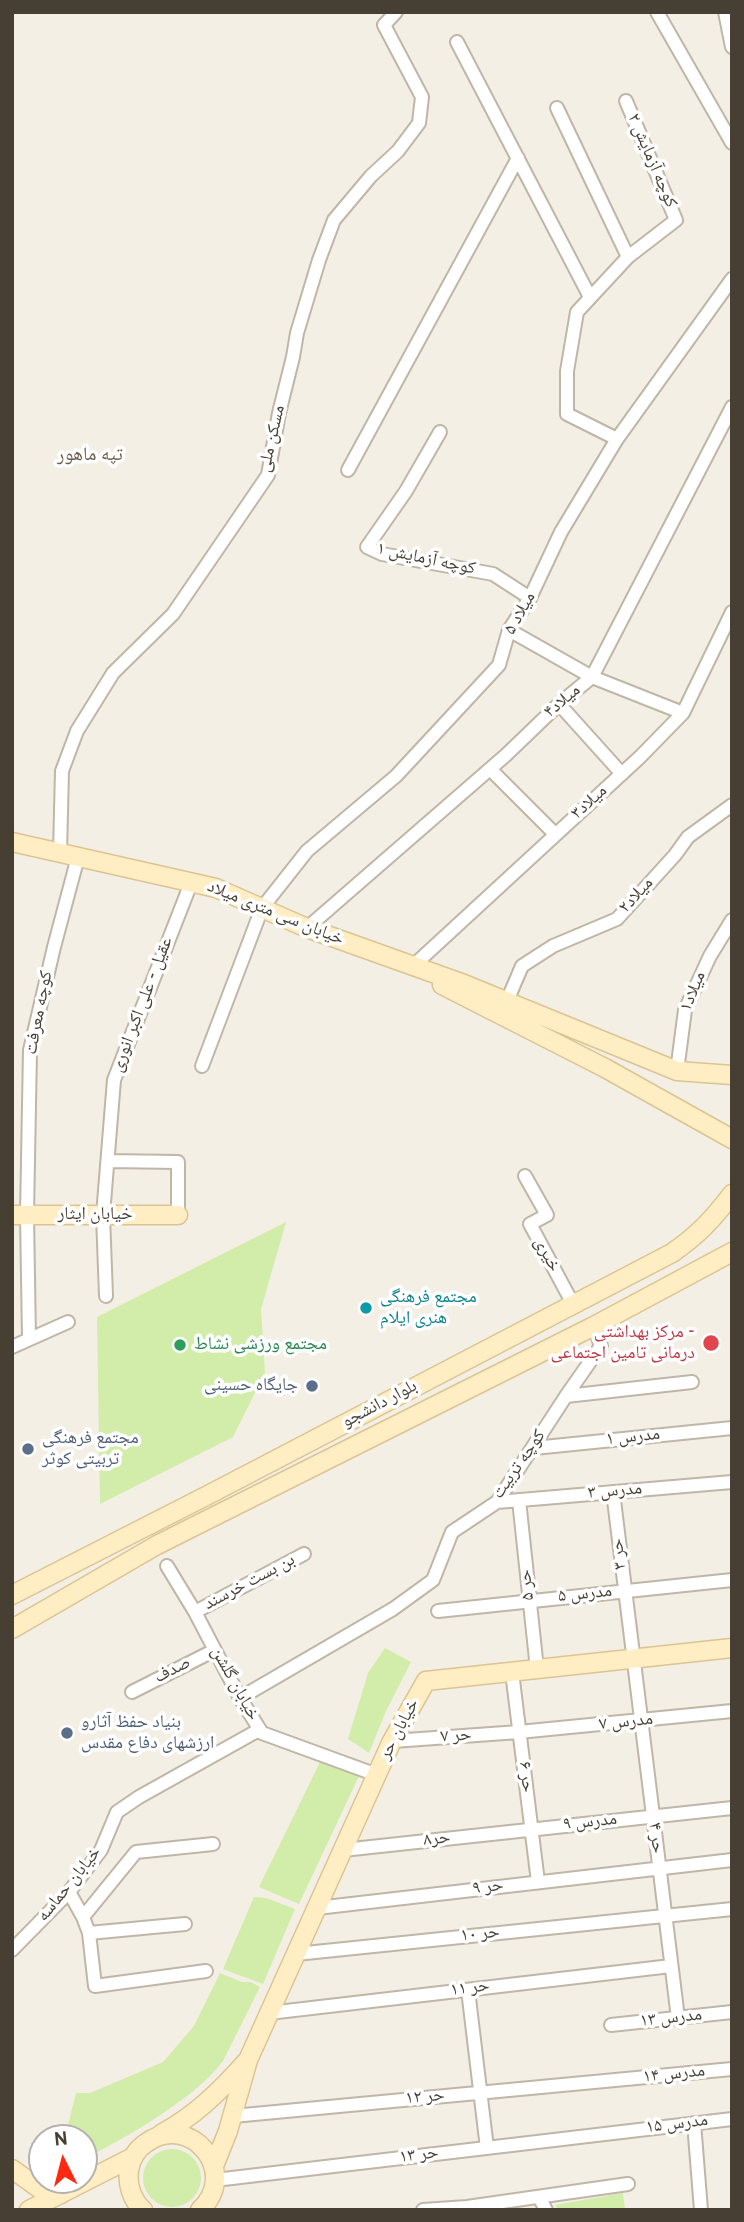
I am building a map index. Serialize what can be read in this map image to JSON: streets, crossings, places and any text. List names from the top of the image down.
{
  "streets": {
    "street": [
      "۲ کوچه آزمایش",
      "مسکن ملی",
      "۱ کوچه آزمایش",
      "میلاد ۵",
      "میلاد۴",
      "میلاد۳",
      "میلاد۲",
      "خیابان سی متری میلاد",
      "میلاد۱",
      "عقیل - علی اکبر انوری",
      "کوچه معرفت",
      "خیابان ایثار",
      "خیری",
      "بلوار دانشجو",
      "مدرس ۱",
      "کوچه تربیت",
      "مدرس ۳",
      "حر ۳",
      "بن بست خرسند",
      "حر ۵",
      "مدرس ۵",
      "صدف",
      "خیابان گلشن",
      "مدرس ۷",
      "خیابان حر",
      "حر ۷",
      "حر ۶",
      "مدرس ۹",
      "حر ۴",
      "حر۸",
      "خیابان حماسه",
      "حر ۹",
      "حر ۱۰",
      "حر ۱۱",
      "مدرس ۱۳",
      "مدرس ۱۴",
      "حر ۱۲",
      "مدرس ۱۵",
      "۱۳ حر"
    ]
  },
  "crossings": [
    ["۲ کوچه آزمایش", "میلاد ۵"],
    ["مسکن ملی", "خیابان سی متری میلاد"],
    ["۱ کوچه آزمایش", "میلاد ۵"],
    ["میلاد ۵", "خیابان سی متری میلاد"],
    ["میلاد۴", "خیابان سی متری میلاد"],
    ["میلاد۳", "خیابان سی متری میلاد"],
    ["میلاد۲", "خیابان سی متری میلاد"],
    ["خیابان سی متری میلاد", "میلاد۱"],
    ["خیابان سی متری میلاد", "عقیل - علی اکبر انوری"],
    ["خیابان سی متری میلاد", "کوچه معرفت"],
    ["عقیل - علی اکبر انوری", "خیابان ایثار"],
    ["کوچه معرفت", "خیابان ایثار"],
    ["خیری", "بلوار دانشجو"],
    ["بلوار دانشجو", "کوچه تربیت"],
    ["مدرس ۱", "کوچه تربیت"],
    ["کوچه تربیت", "مدرس ۳"],
    ["کوچه تربیت", "خیابان گلشن"],
    ["مدرس ۳", "حر ۳"],
    ["مدرس ۳", "حر ۵"],
    ["حر ۳", "مدرس ۵"],
    ["حر ۳", "خیابان حر"],
    ["حر ۳", "حر ۴"],
    ["بن بست خرسند", "خیابان گلشن"],
    ["حر ۵", "مدرس ۵"],
    ["حر ۵", "خیابان حر"],
    ["صدف", "خیابان گلشن"],
    ["خیابان گلشن", "خیابان حر"],
    ["خیابان گلشن", "خیابان حماسه"],
    ["مدرس ۷", "حر ۷"],
    ["مدرس ۷", "حر ۶"],
    ["مدرس ۷", "حر ۴"],
    ["خیابان حر", "حر ۷"],
    ["خیابان حر", "حر ۶"],
    ["خیابان حر", "حر ۴"],
    ["خیابان حر", "حر۸"],
    ["خیابان حر", "حر ۹"],
    ["خیابان حر", "حر ۱۰"],
    ["خیابان حر", "حر ۱۱"],
    ["خیابان حر", "حر ۱۲"],
    ["خیابان حر", "۱۳ حر"],
    ["حر ۷", "حر ۶"],
    ["حر ۶", "مدرس ۹"],
    ["حر ۶", "حر۸"],
    ["حر ۶", "حر ۹"],
    ["مدرس ۹", "حر ۴"],
    ["مدرس ۹", "حر۸"],
    ["حر ۴", "حر ۹"],
    ["حر ۴", "حر ۱۰"],
    ["حر ۴", "حر ۱۱"],
    ["حر ۴", "مدرس ۱۳"],
    ["مدرس ۱۴", "حر ۱۲"],
    ["مدرس ۱۵", "۱۳ حر"]
  ],
  "districts": ["تپه ماهور"],
  "places": [
    "مجتمع فرهنگی هنری ایلام",
    "مرکز بهداشتی - درمانی تامین اجتماعی",
    "مجتمع ورزشی نشاط",
    "جایگاه حسینی",
    "مجتمع فرهنگی تربیتی کوثر",
    "بنیاد حفظ آثارو ارزشهای دفاع مقدس"
  ],
  "north": "top"
}
